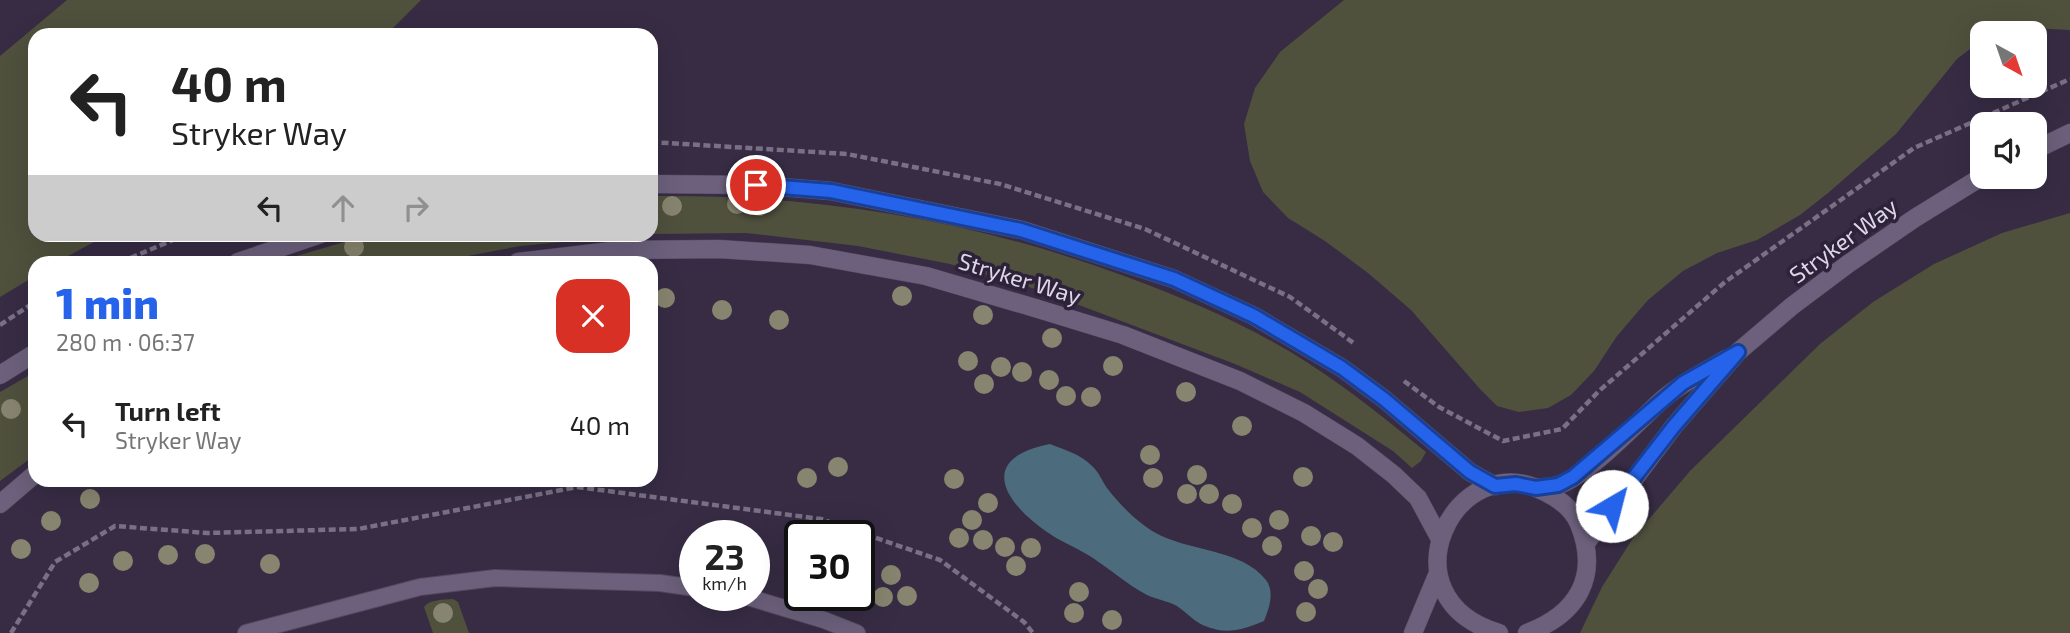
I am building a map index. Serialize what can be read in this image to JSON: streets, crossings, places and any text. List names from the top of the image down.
{
  "streets": {
    "street": ["Stryker Way"]
  },
  "north": "bottom right",
  "page": {
    "turn": ["40 m", "Stryker Way"],
    "heading": ["1 min", "280 m · 06:37"],
    "list": [
      {
        "name": "Turn left",
        "note": "Stryker Way",
        "value": "40 m"
      }
    ],
    "speed": "23 km/h",
    "limit": "30"
  }
}
